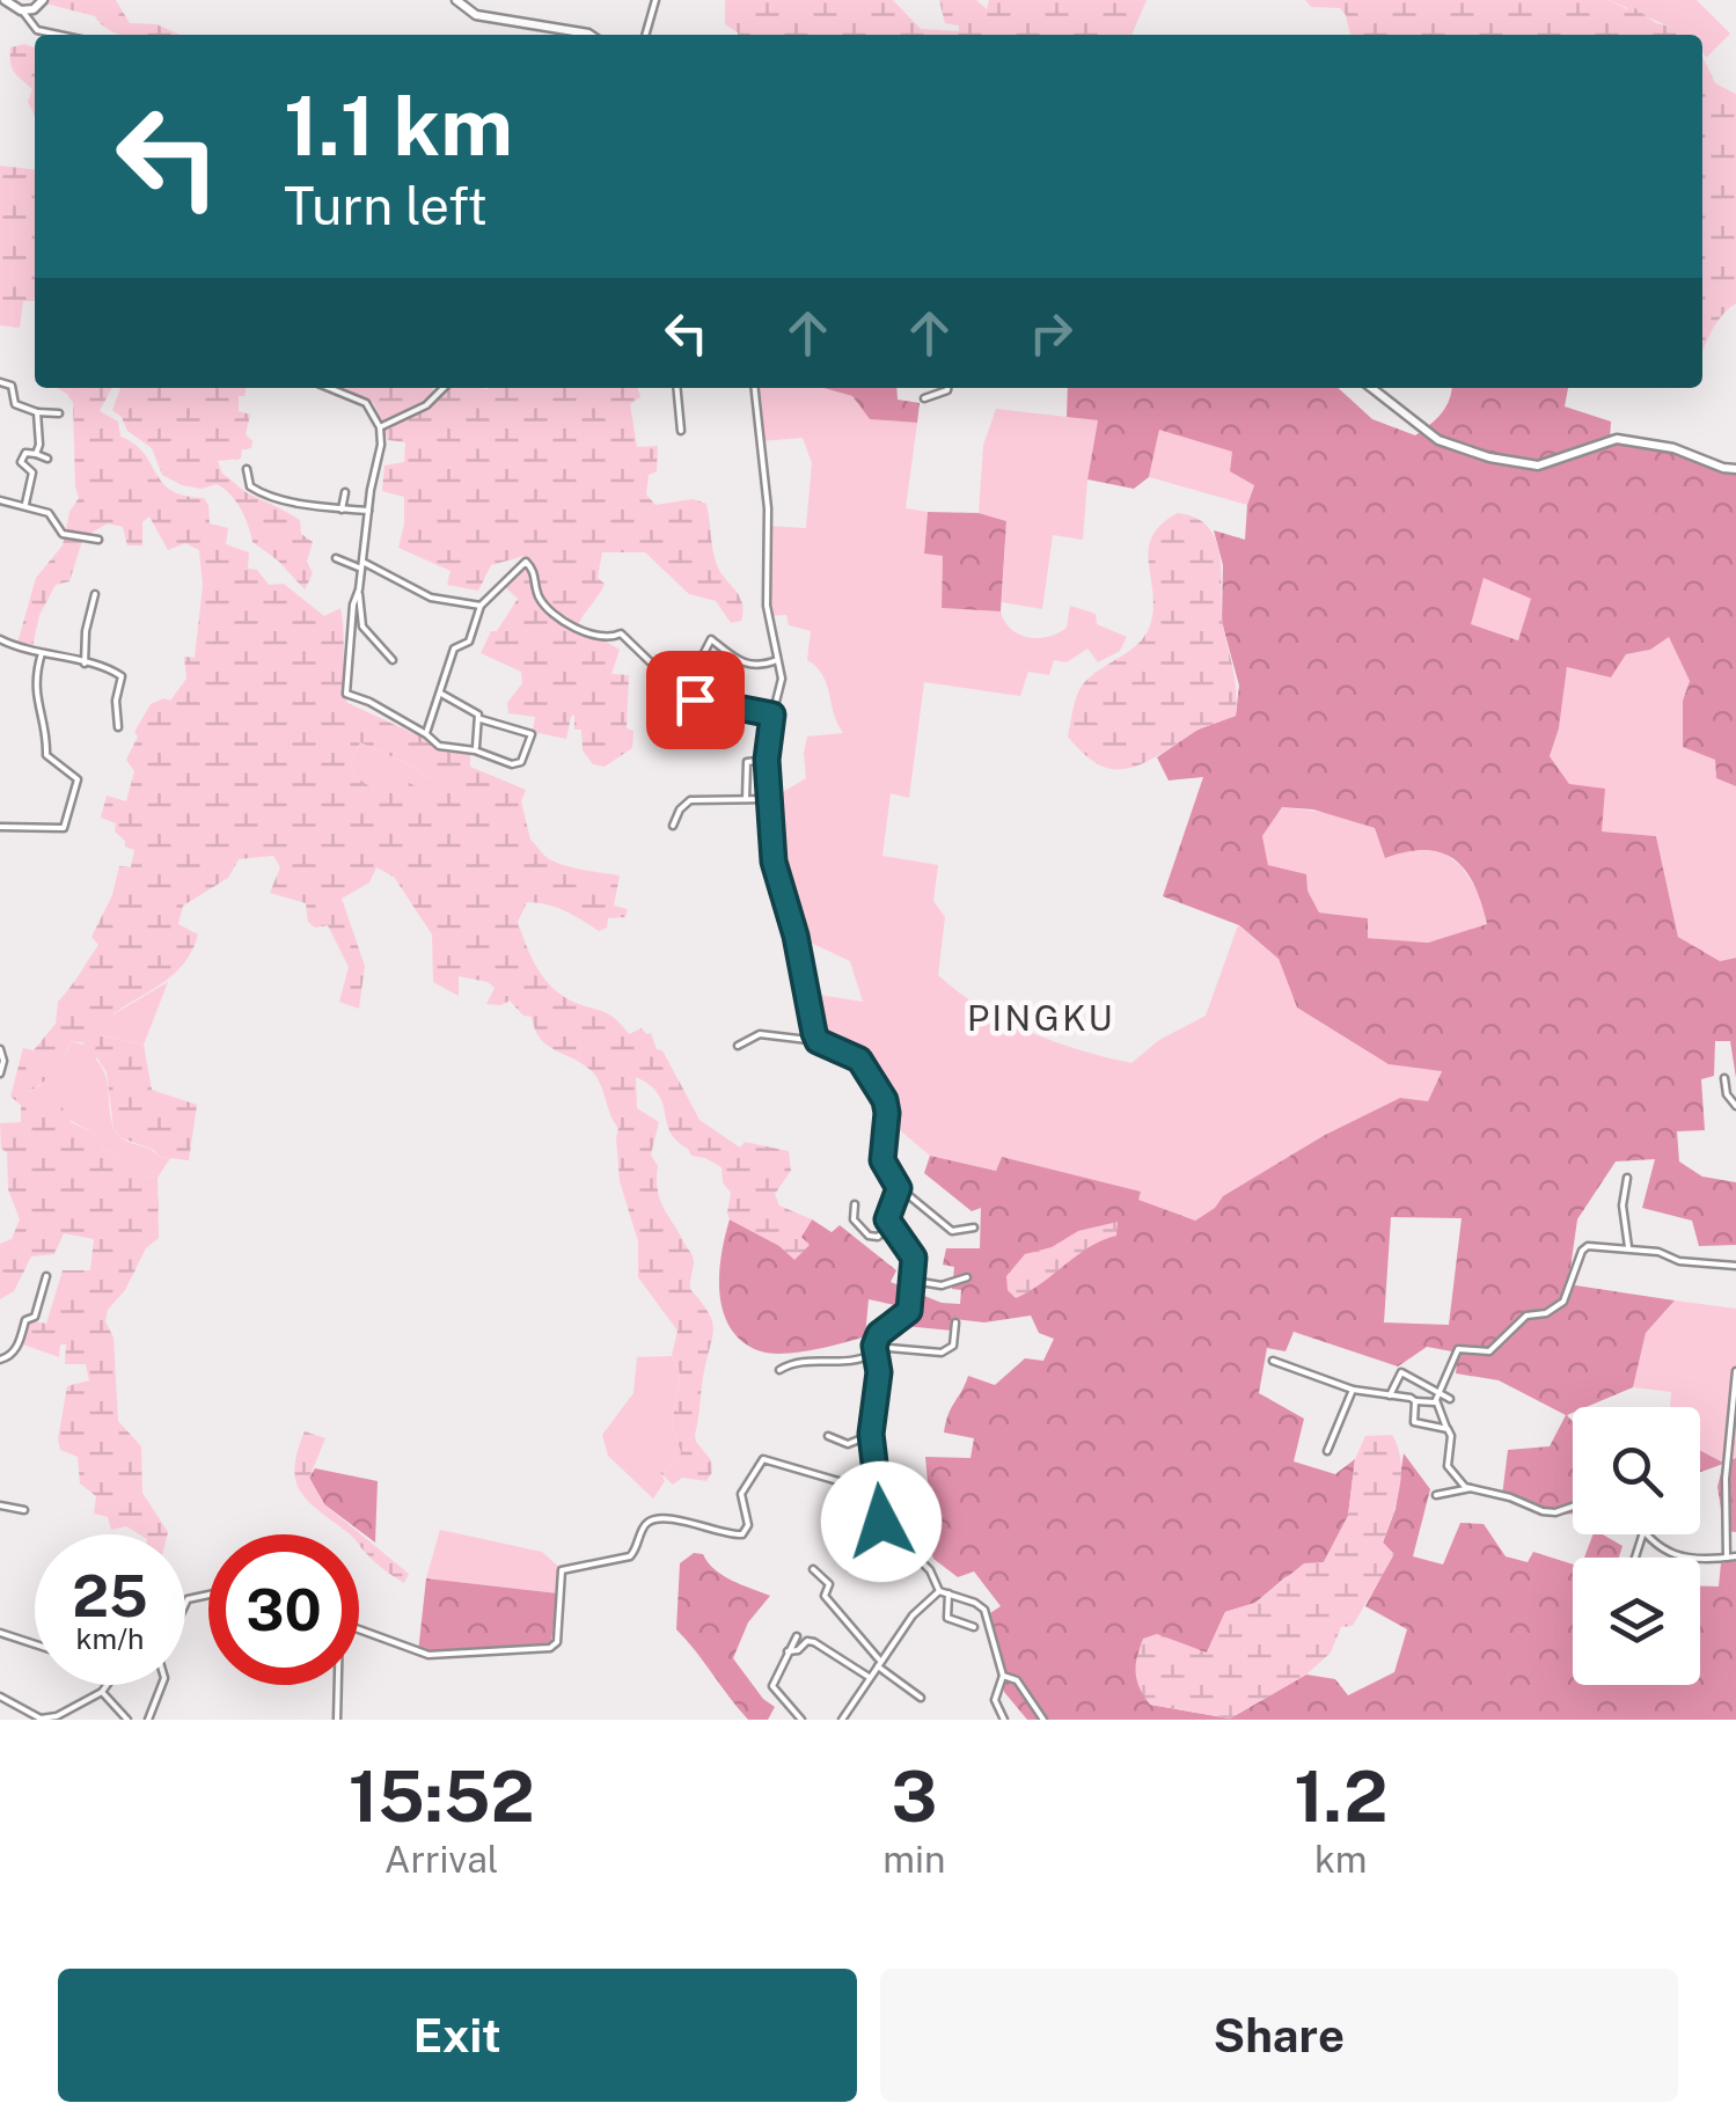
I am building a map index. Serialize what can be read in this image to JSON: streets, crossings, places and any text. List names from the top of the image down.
{
  "districts": ["PINGKU"],
  "page": {
    "turn": ["1.1 km", "Turn left"],
    "speed": "25 km/h",
    "limit": "30",
    "eta": [
      "15:52",
      "Arrival",
      "3",
      "min",
      "1.2",
      "km"
    ],
    "buttons": ["Exit", "Share"]
  }
}
